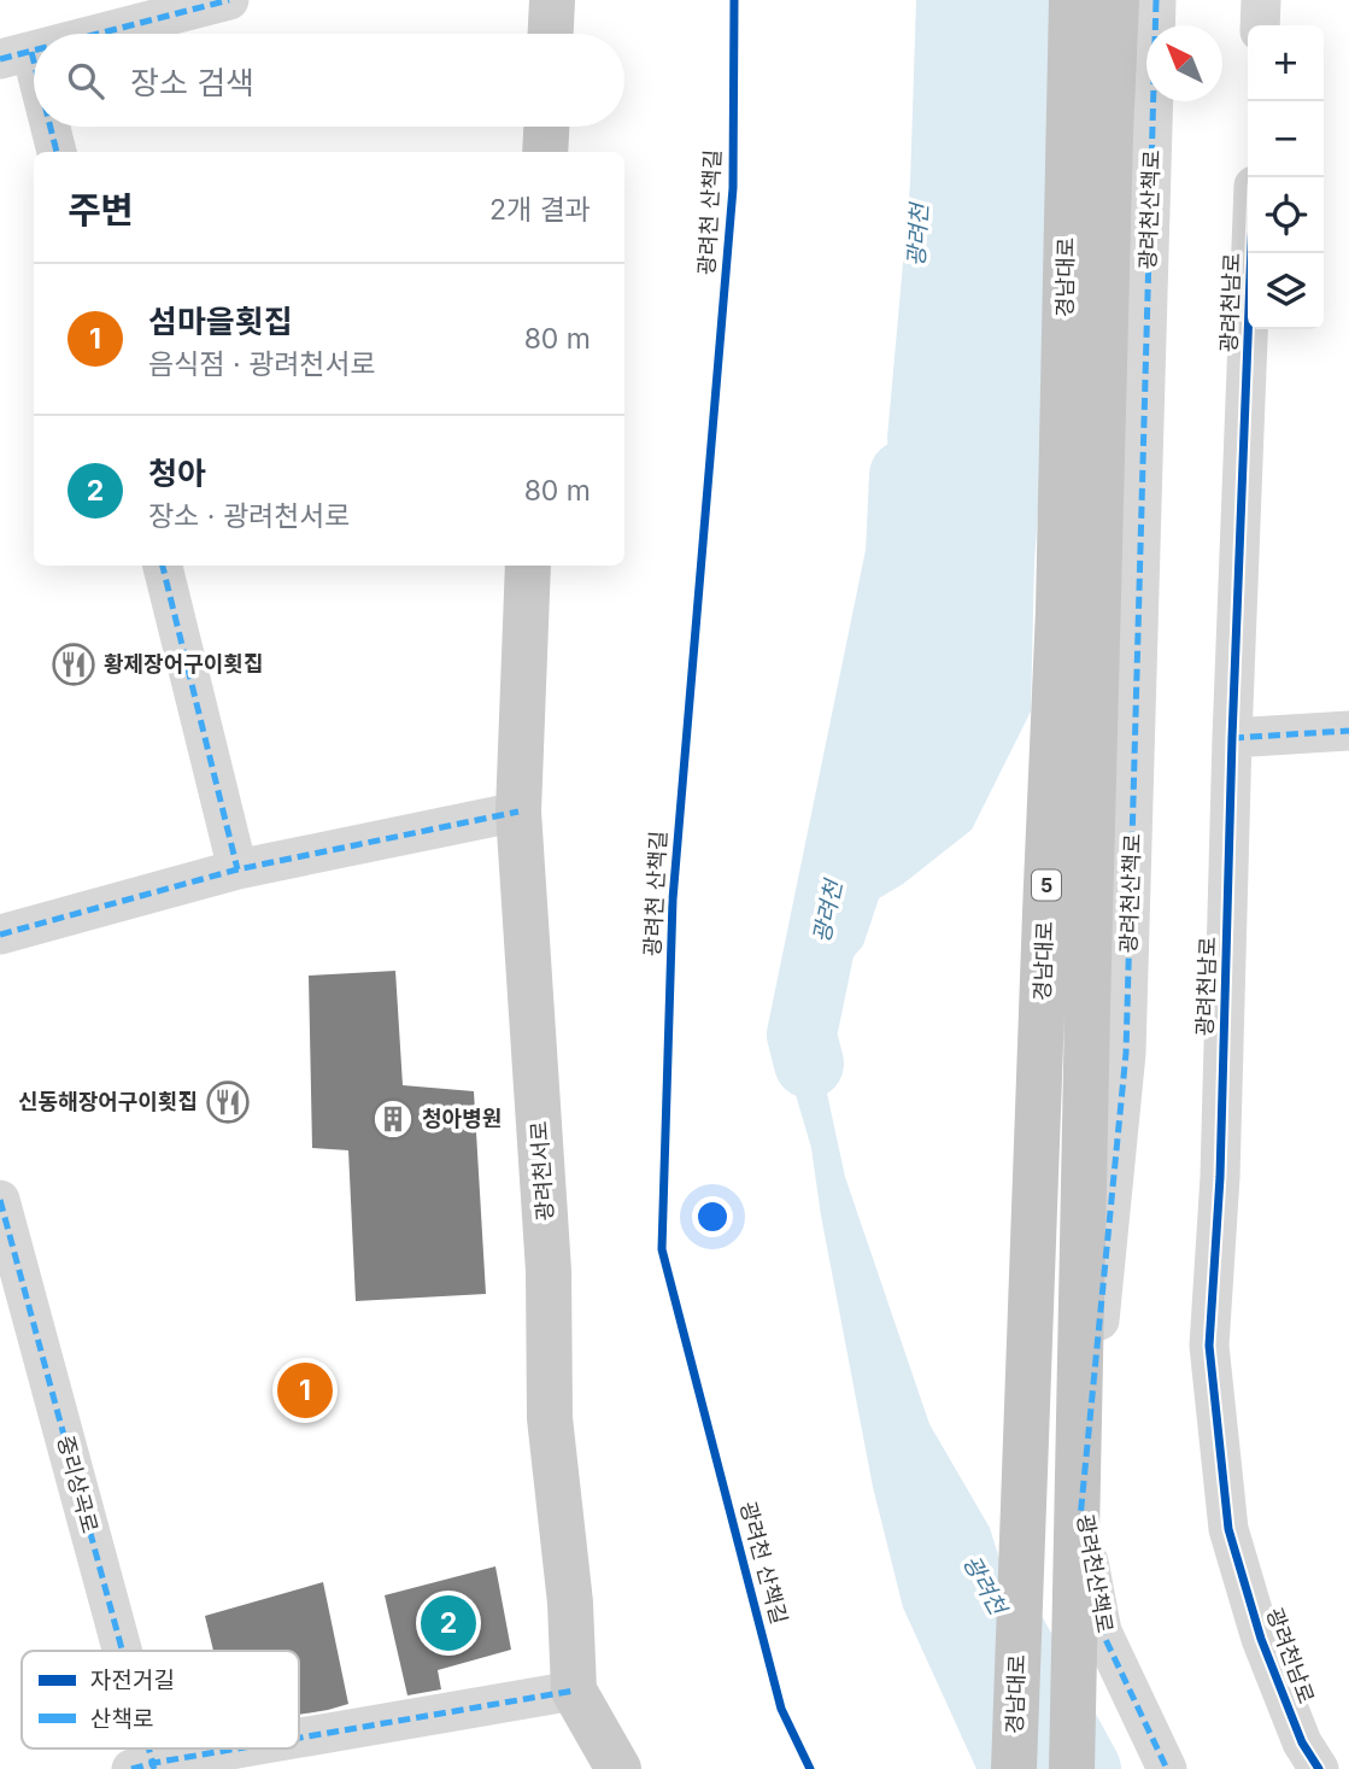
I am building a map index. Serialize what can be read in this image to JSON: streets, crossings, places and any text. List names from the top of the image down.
{
  "streets": {
    "highway": ["경남대로", "5"],
    "main road": ["광려천서로"],
    "street": ["광려천산책로", "광려천남로", "중리상곡로"],
    "cycle path": ["광려천 산책길"]
  },
  "water": ["광려천"],
  "places": {
    "restaurant": ["황제장어구이횟집", "신동해장어구이횟집"],
    "building": ["청아병원"]
  },
  "legend": ["자전거길", "산책로"],
  "north": "top left",
  "page": {
    "map_buttons": ["+", "−"],
    "search": "장소 검색",
    "heading": ["주변", "2개 결과"],
    "list": [
      {
        "mark": "1",
        "name": "섬마을횟집",
        "note": "음식점 · 광려천서로",
        "value": "80 m"
      },
      {
        "mark": "2",
        "name": "청아",
        "note": "장소 · 광려천서로",
        "value": "80 m"
      }
    ],
    "pins": ["1", "2"]
  }
}
